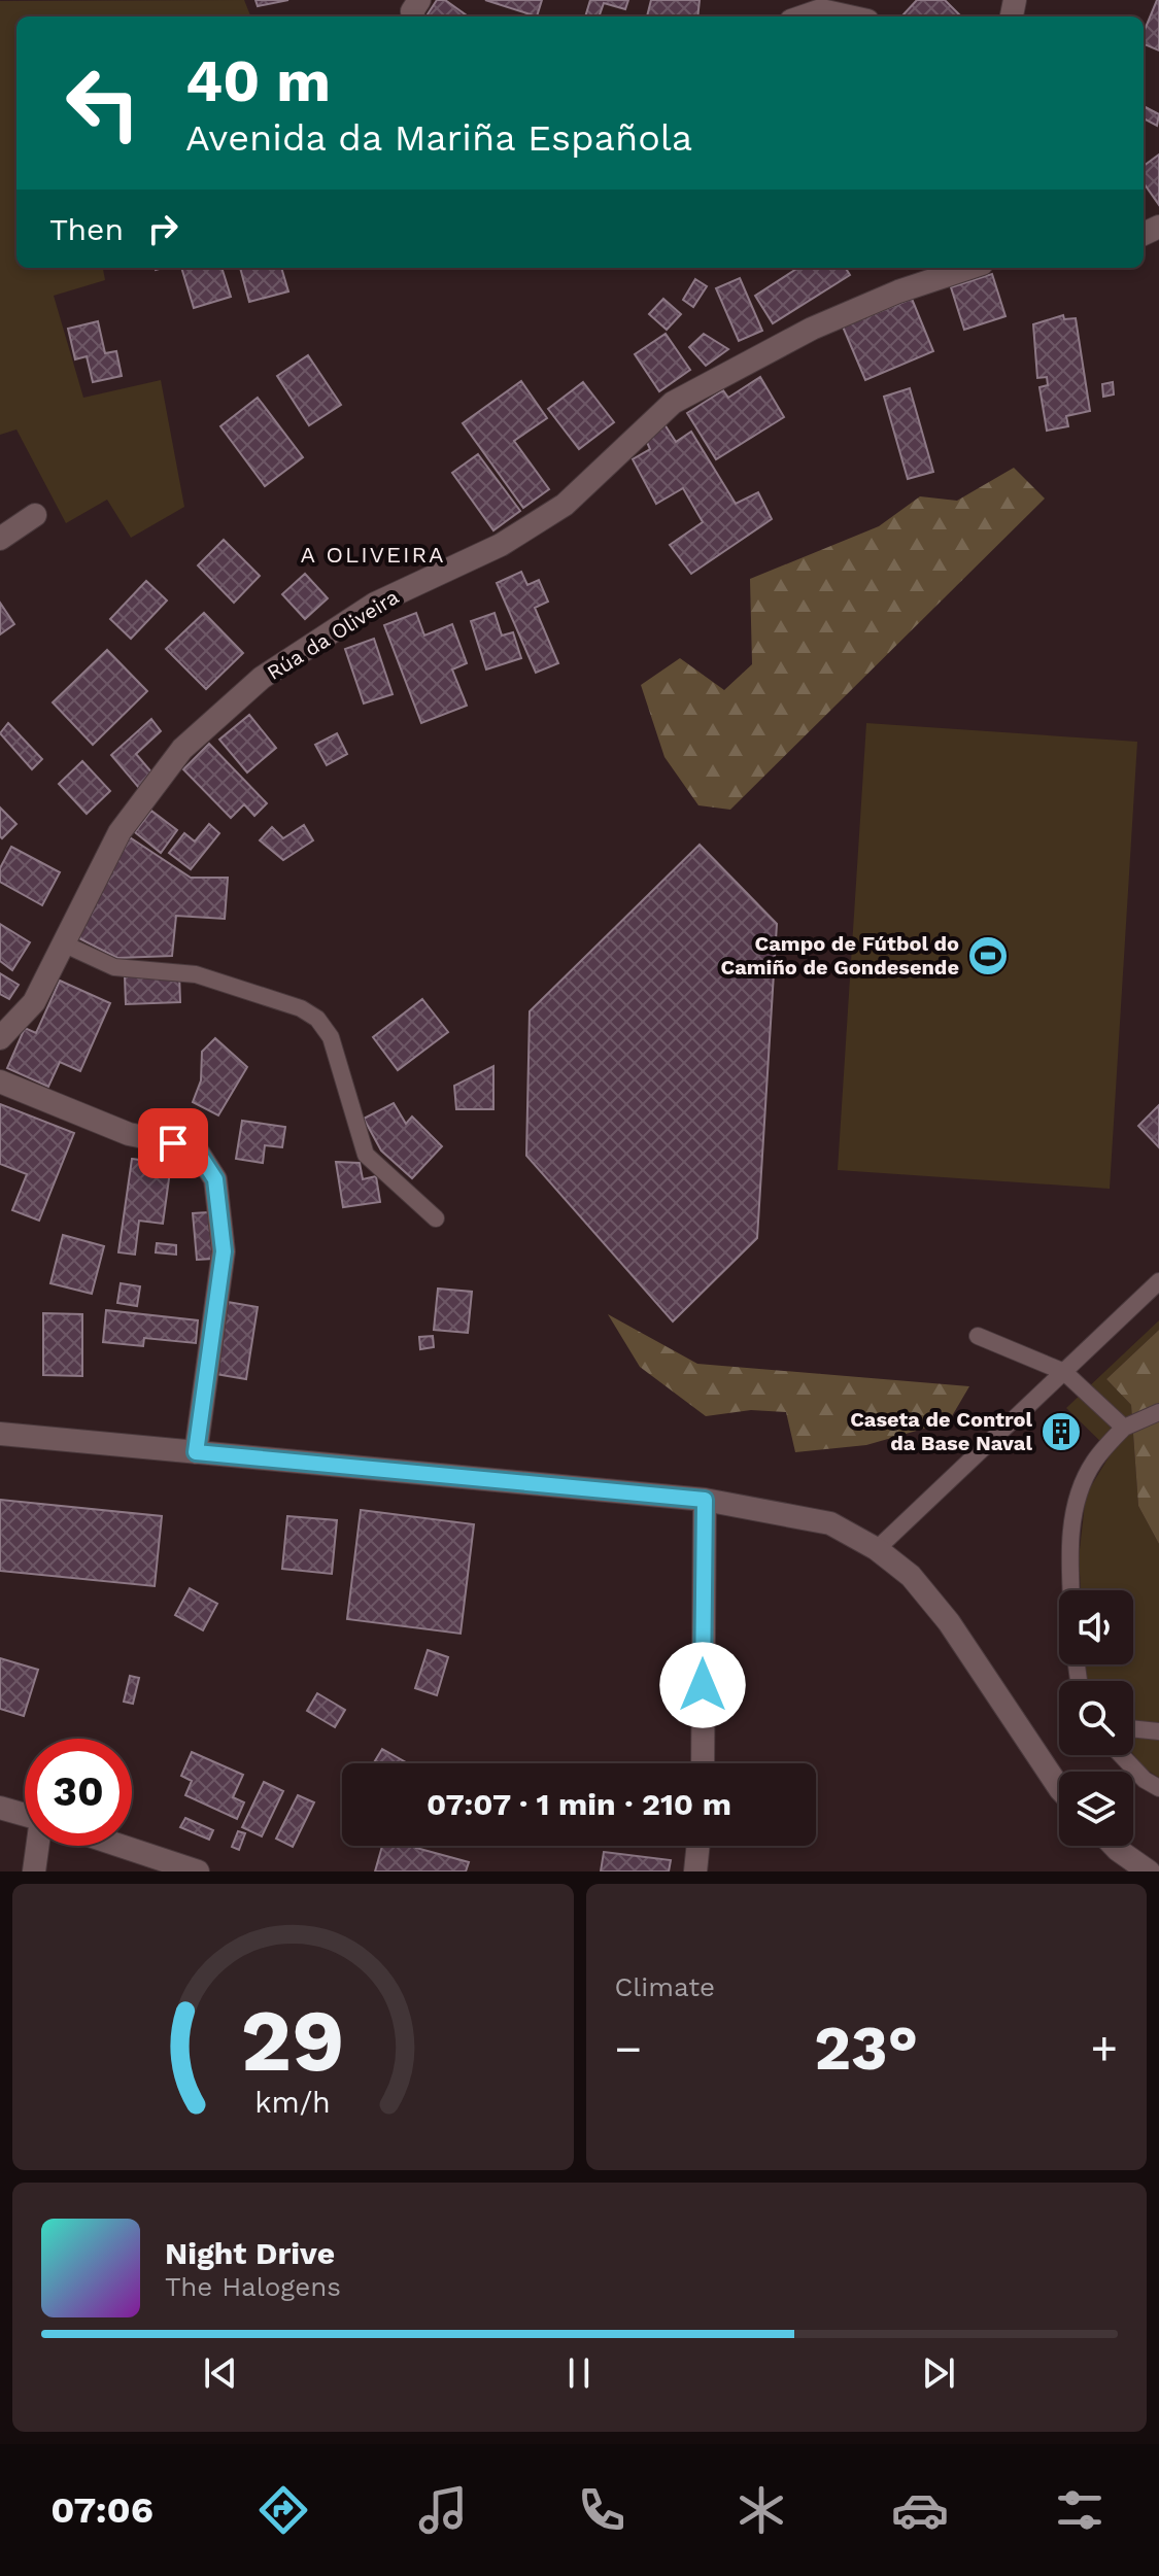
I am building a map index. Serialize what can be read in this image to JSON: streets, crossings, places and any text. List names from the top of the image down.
{
  "streets": {
    "street": ["Rúa da Oliveira"]
  },
  "districts": ["A OLIVEIRA"],
  "places": {
    "sports": ["Campo de Fútbol do Camiño de Gondesende"],
    "building": ["Caseta de Control da Base Naval"]
  },
  "page": {
    "turn": ["40 m", "Avenida da Mariña Española"],
    "then": "Then",
    "limit": "30",
    "trip": "07:07 · 1 min · 210 m",
    "tile": "Climate",
    "heat": ["−", "23°", "+"],
    "song": ["Night Drive", "The Halogens"],
    "tabs": "07:06",
    "gauge": ["29", "km/h"]
  }
}
